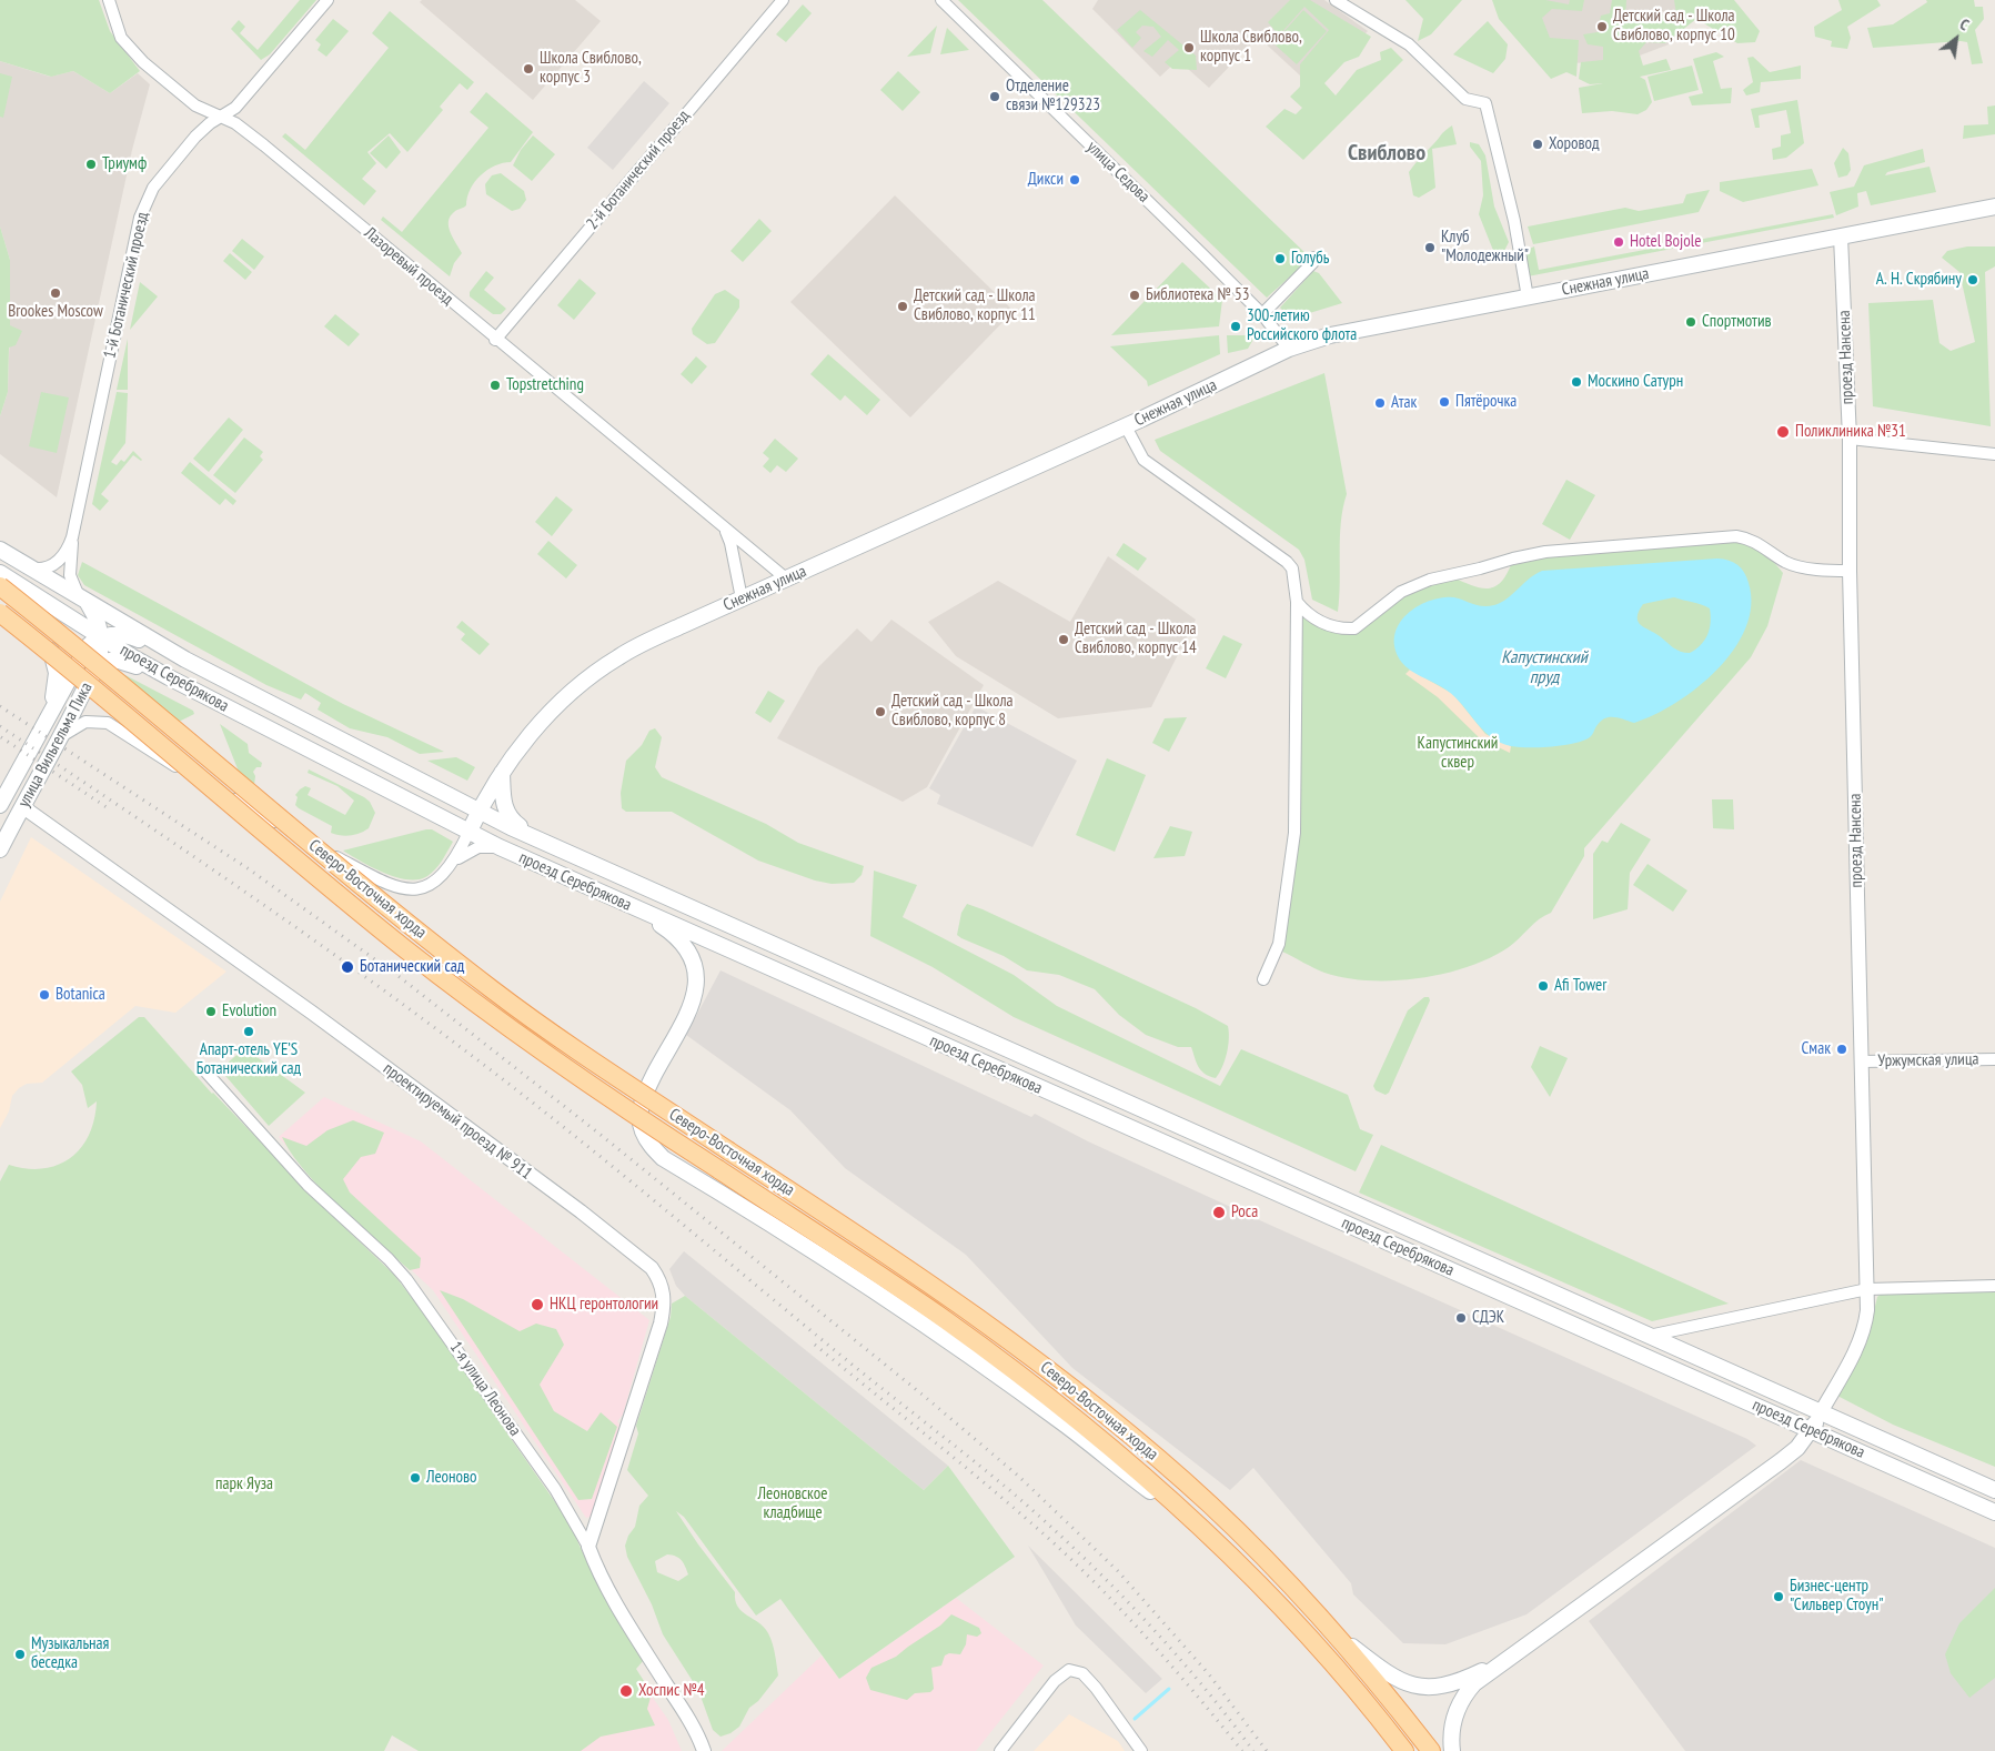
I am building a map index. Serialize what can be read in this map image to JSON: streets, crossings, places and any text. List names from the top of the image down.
{
  "streets": {
    "main road": [
      "Снежная улица",
      "проезд Нансена",
      "проезд Серебрякова",
      "улица Вильгельма Пика",
      "Северо-Восточная хорда"
    ],
    "street": [
      "2-й Ботанический проезд",
      "улица Седова",
      "Лазоревый проезд",
      "1-й Ботанический проезд",
      "Уржумская улица",
      "проектируемый проезд № 911",
      "1-я улица Леонова"
    ]
  },
  "crossings": [
    ["2-й Ботанический проезд", "Лазоревый проезд"],
    ["улица Седова", "Снежная улица"],
    ["Лазоревый проезд", "Снежная улица"],
    ["Лазоревый проезд", "1-й Ботанический проезд"],
    ["Снежная улица", "проезд Нансена"],
    ["Снежная улица", "проезд Серебрякова"],
    ["1-й Ботанический проезд", "проезд Серебрякова"],
    ["1-й Ботанический проезд", "улица Вильгельма Пика"],
    ["проезд Нансена", "проезд Серебрякова"],
    ["проезд Нансена", "Уржумская улица"],
    ["проезд Серебрякова", "улица Вильгельма Пика"],
    ["улица Вильгельма Пика", "проектируемый проезд № 911"],
    ["проектируемый проезд № 911", "1-я улица Леонова"]
  ],
  "districts": ["Свиблово"],
  "water": ["Капустинский пруд"],
  "parks": ["Капустинский сквер", "парк Яуза", "Леоновское кладбище"],
  "places": [
    "Детский сад - Школа Свиблово, корпус 10",
    "Школа Свиблово, корпус 1",
    "Школа Свиблово, корпус 3",
    "Отделение связи №129323",
    "Хоровод",
    "Триумф",
    "Дикси",
    "Hotel Bojole",
    "Клуб \"Молодежный\"",
    "Голубь",
    "А. Н. Скрябину",
    "Brookes Moscow",
    "Библиотека № 53",
    "Детский сад - Школа Свиблово, корпус 11",
    "Спортмотив",
    "300-летию Российского флота",
    "Москино Сатурн",
    "Topstretching",
    "Пятёрочка",
    "Атак",
    "Поликлиника №31",
    "Детский сад - Школа Свиблово, корпус 14",
    "Детский сад - Школа Свиблово, корпус 8",
    "Ботанический сад",
    "Afi Tower",
    "Botanica",
    "Evolution",
    "Апарт-отель YE’S Ботанический сад",
    "Смак",
    "Роса",
    "НКЦ геронтологии",
    "СДЭК",
    "Леоново",
    "Бизнес-центр \"Сильвер Стоун\"",
    "Музыкальная беседка",
    "Хоспис №4"
  ],
  "north": "top right"
}
